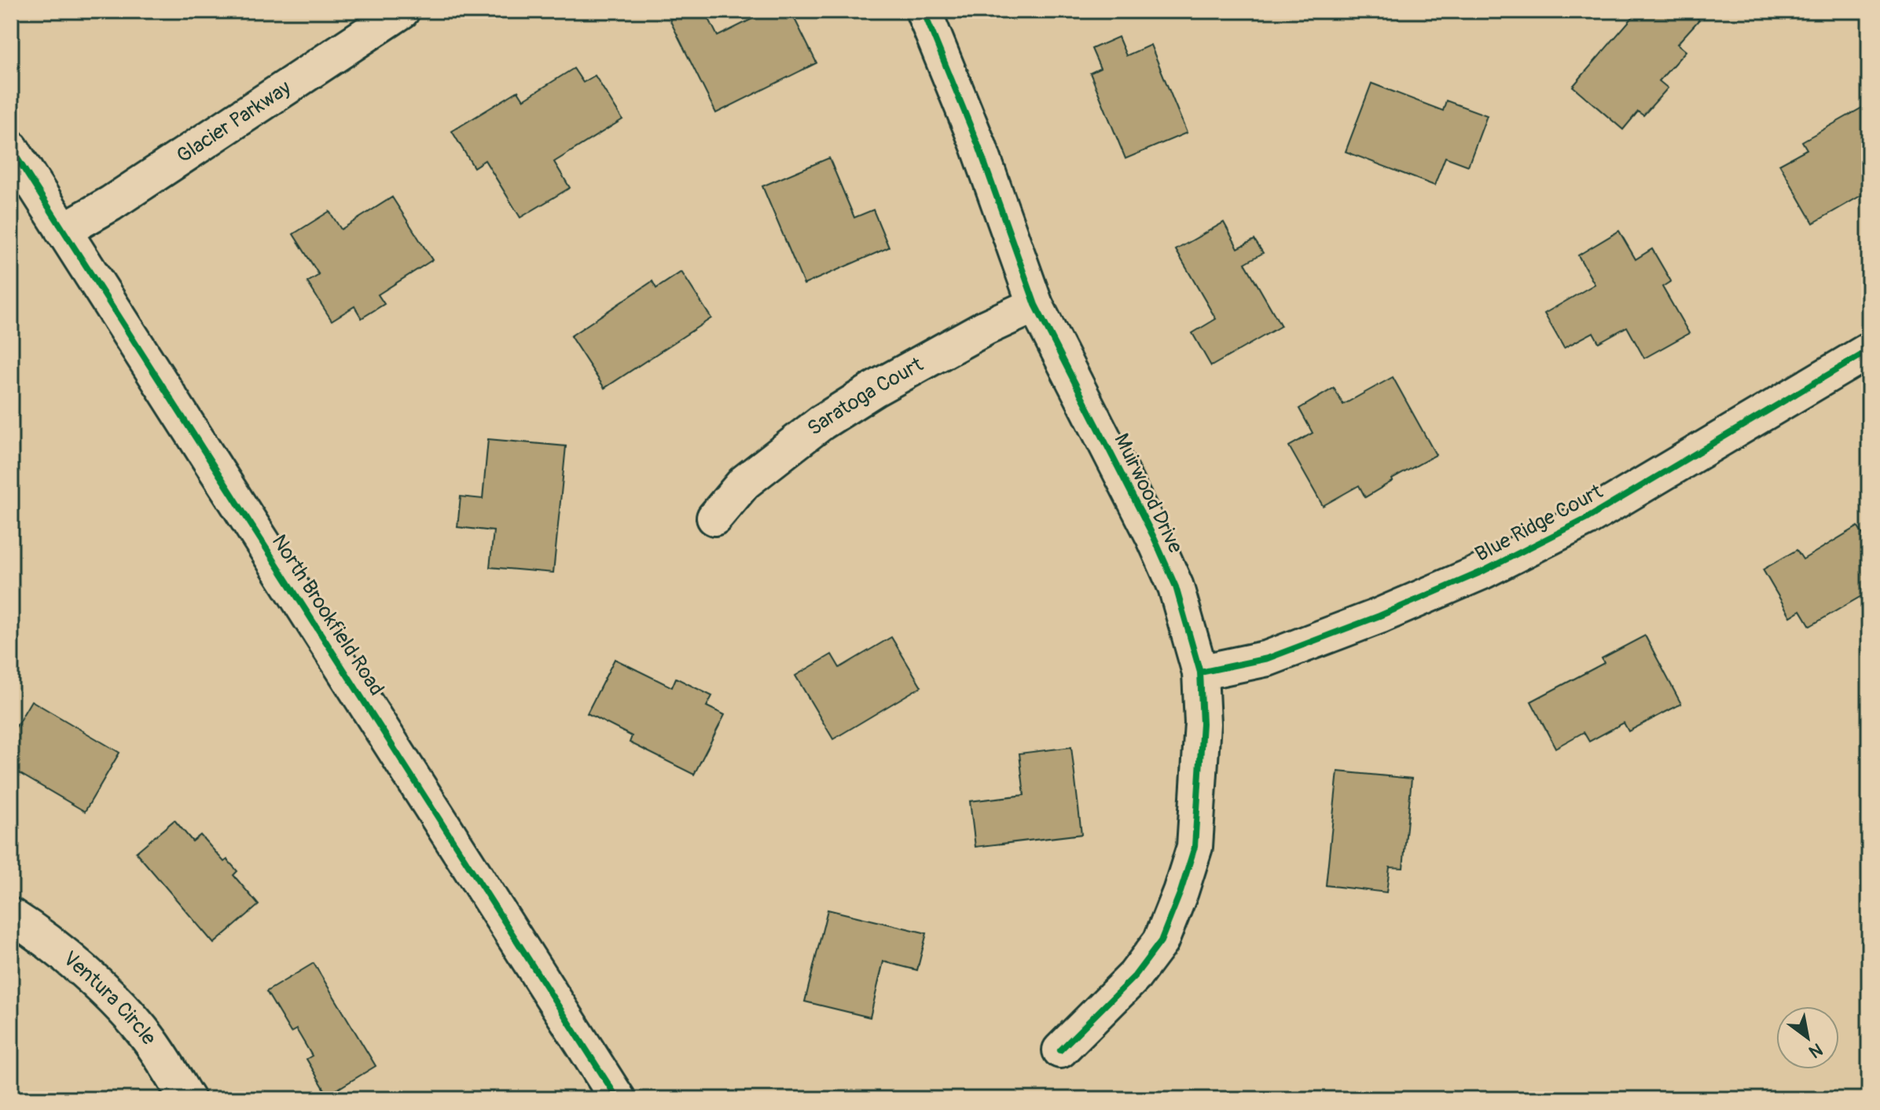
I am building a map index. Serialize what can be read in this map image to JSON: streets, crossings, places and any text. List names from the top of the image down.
{
  "streets": {
    "street": [
      "Glacier Parkway",
      "Saratoga Court",
      "Muirwood Drive",
      "Blue Ridge Court",
      "North Brookfield Road",
      "Ventura Circle"
    ]
  },
  "crossings": [
    ["Glacier Parkway", "North Brookfield Road"],
    ["Saratoga Court", "Muirwood Drive"],
    ["Muirwood Drive", "Blue Ridge Court"]
  ],
  "north": "bottom right"
}
